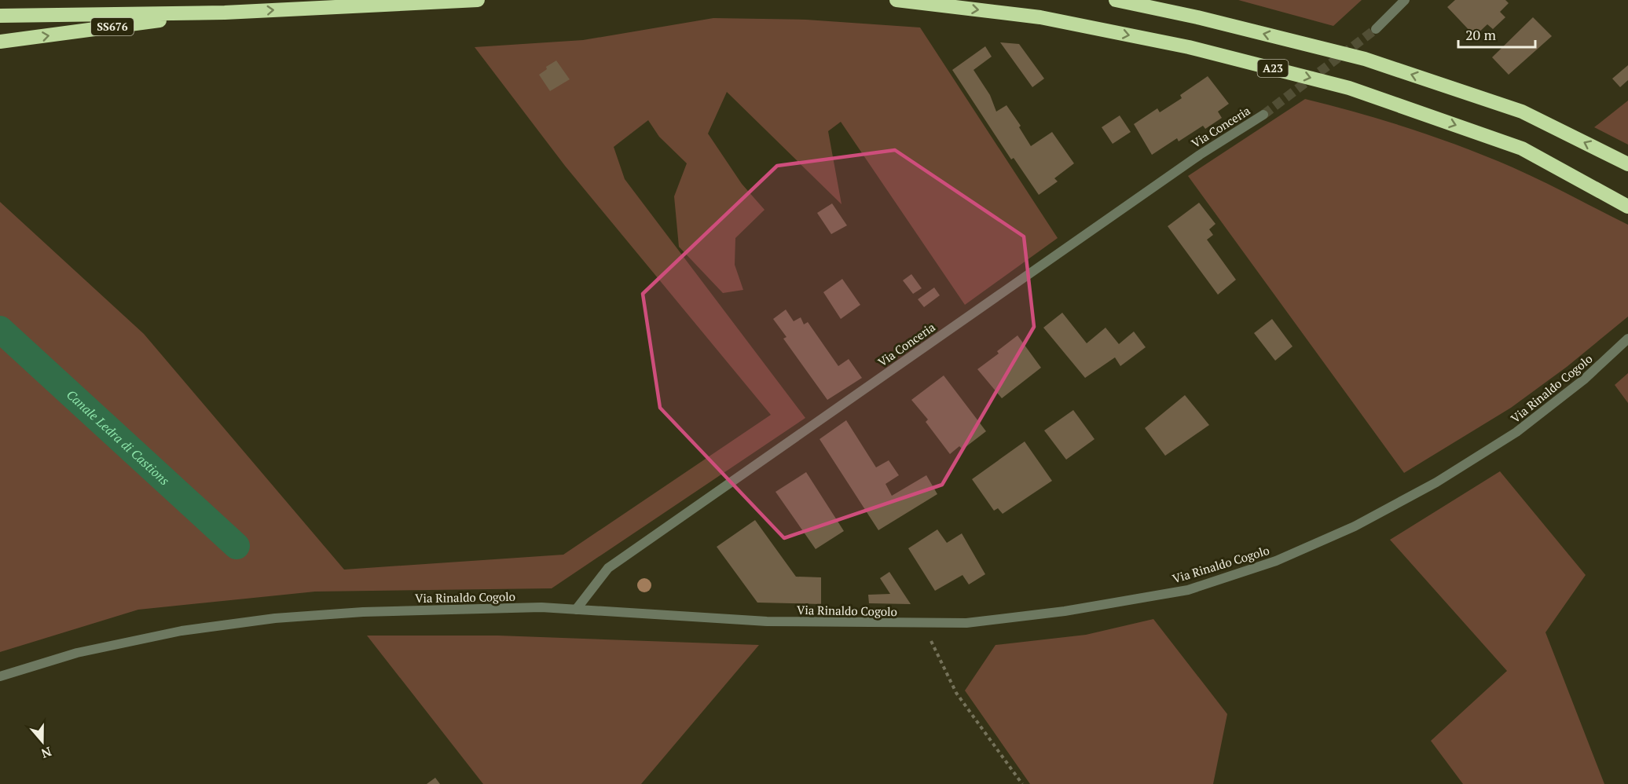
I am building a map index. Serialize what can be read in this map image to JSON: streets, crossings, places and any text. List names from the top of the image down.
{
  "streets": {
    "highway": ["SS676", "A23"],
    "street": ["Via Conceria", "Via Rinaldo Cogolo"]
  },
  "crossings": [
    ["Via Conceria", "Via Rinaldo Cogolo"]
  ],
  "water": ["Canale Ledra di Castions"],
  "scale_bar": "20 m",
  "north": "bottom"
}
